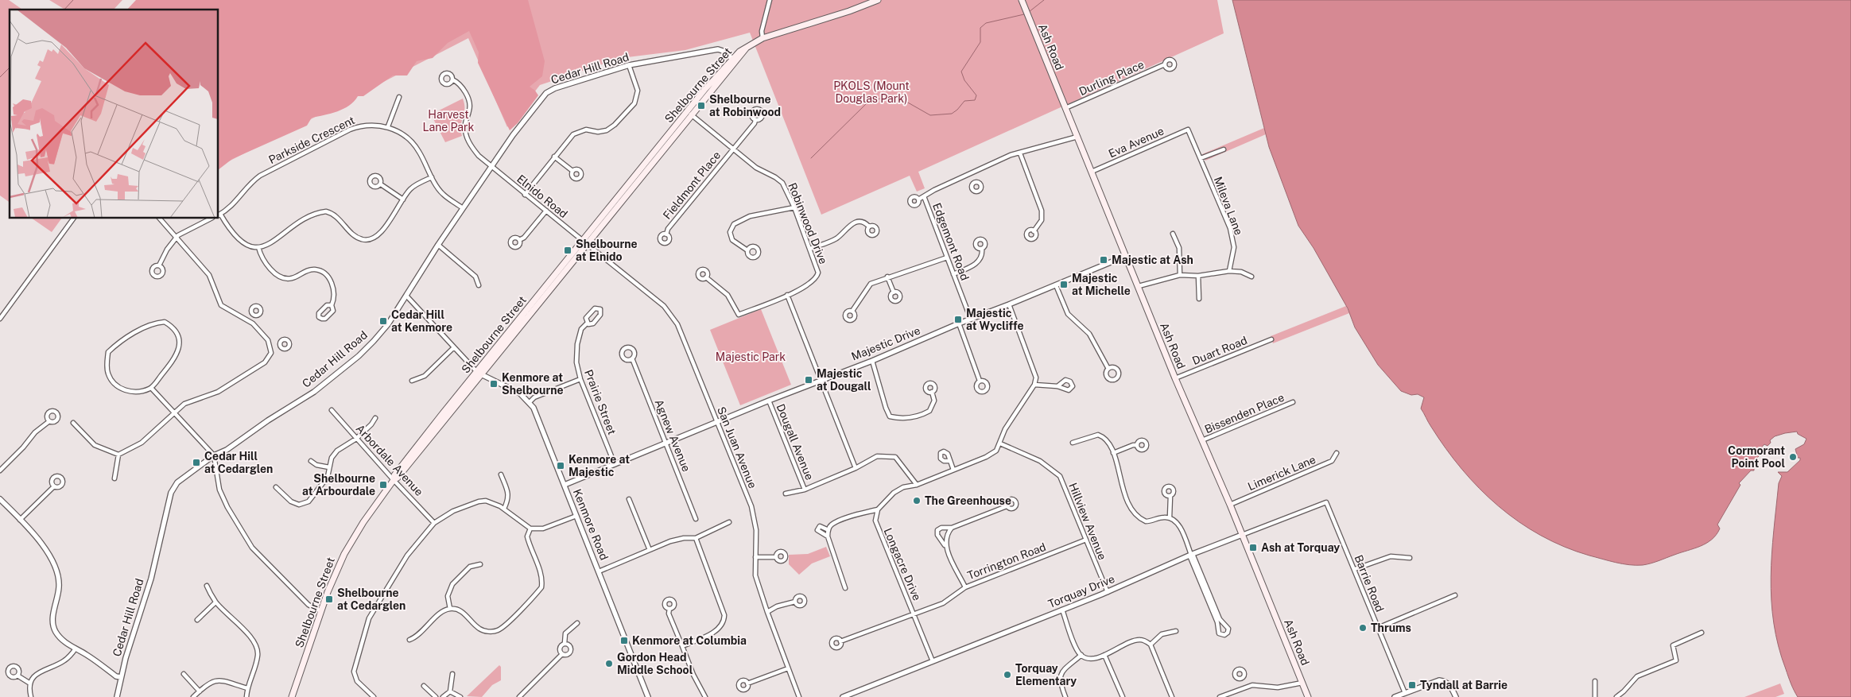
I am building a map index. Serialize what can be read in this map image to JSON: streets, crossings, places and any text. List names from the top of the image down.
{
  "streets": {
    "main road": ["Ash Road", "Shelbourne Street"],
    "street": [
      "Cedar Hill Road",
      "Durling Place",
      "Parkside Crescent",
      "Eva Avenue",
      "Fieldmont Place",
      "Elnido Road",
      "Mileva Lane",
      "Robinwood Drive",
      "Edgemont Road",
      "Majestic Drive",
      "Duart Road",
      "Prairie Street",
      "Bissenden Place",
      "Agnew Avenue",
      "Dougall Avenue",
      "San Juan Avenue",
      "Arbordale Avenue",
      "Limerick Lane",
      "Hillview Avenue",
      "Kenmore Road",
      "Torrington Road",
      "Longacre Drive",
      "Barrie Road",
      "Torquay Drive"
    ]
  },
  "crossings": [
    ["Ash Road", "Durling Place"],
    ["Ash Road", "Eva Avenue"],
    ["Ash Road", "Edgemont Road"],
    ["Ash Road", "Majestic Drive"],
    ["Ash Road", "Duart Road"],
    ["Ash Road", "Bissenden Place"],
    ["Ash Road", "Limerick Lane"],
    ["Ash Road", "Torquay Drive"],
    ["Cedar Hill Road", "Shelbourne Street"],
    ["Cedar Hill Road", "Parkside Crescent"],
    ["Cedar Hill Road", "Elnido Road"],
    ["Cedar Hill Road", "Kenmore Road"],
    ["Shelbourne Street", "Elnido Road"],
    ["Shelbourne Street", "Robinwood Drive"],
    ["Shelbourne Street", "San Juan Avenue"],
    ["Shelbourne Street", "Arbordale Avenue"],
    ["Shelbourne Street", "Kenmore Road"],
    ["Eva Avenue", "Mileva Lane"],
    ["Fieldmont Place", "Robinwood Drive"],
    ["Elnido Road", "San Juan Avenue"],
    ["Edgemont Road", "Majestic Drive"],
    ["Majestic Drive", "Prairie Street"],
    ["Majestic Drive", "Agnew Avenue"],
    ["Majestic Drive", "Dougall Avenue"],
    ["Majestic Drive", "San Juan Avenue"],
    ["Majestic Drive", "Kenmore Road"],
    ["Hillview Avenue", "Torrington Road"],
    ["Hillview Avenue", "Torquay Drive"],
    ["Torrington Road", "Longacre Drive"],
    ["Longacre Drive", "Torquay Drive"],
    ["Barrie Road", "Torquay Drive"]
  ],
  "parks": ["PKOLS (Mount Douglas Park)", "Harvest Lane Park", "Majestic Park"],
  "places": {
    "transit": [
      "Shelbourne at Robinwood",
      "Shelbourne at Elnido",
      "Majestic at Ash",
      "Majestic at Michelle",
      "Majestic at Wycliffe",
      "Cedar Hill at Kenmore",
      "Majestic at Dougall",
      "Kenmore at Shelbourne",
      "Cedar Hill at Cedarglen",
      "Kenmore at Majestic",
      "Shelbourne at Arbourdale",
      "Ash at Torquay",
      "Shelbourne at Cedarglen",
      "Kenmore at Columbia",
      "Tyndall at Barrie"
    ],
    "other": [
      "Cormorant Point Pool",
      "The Greenhouse",
      "Thrums",
      "Gordon Head Middle School",
      "Torquay Elementary"
    ]
  }
}
